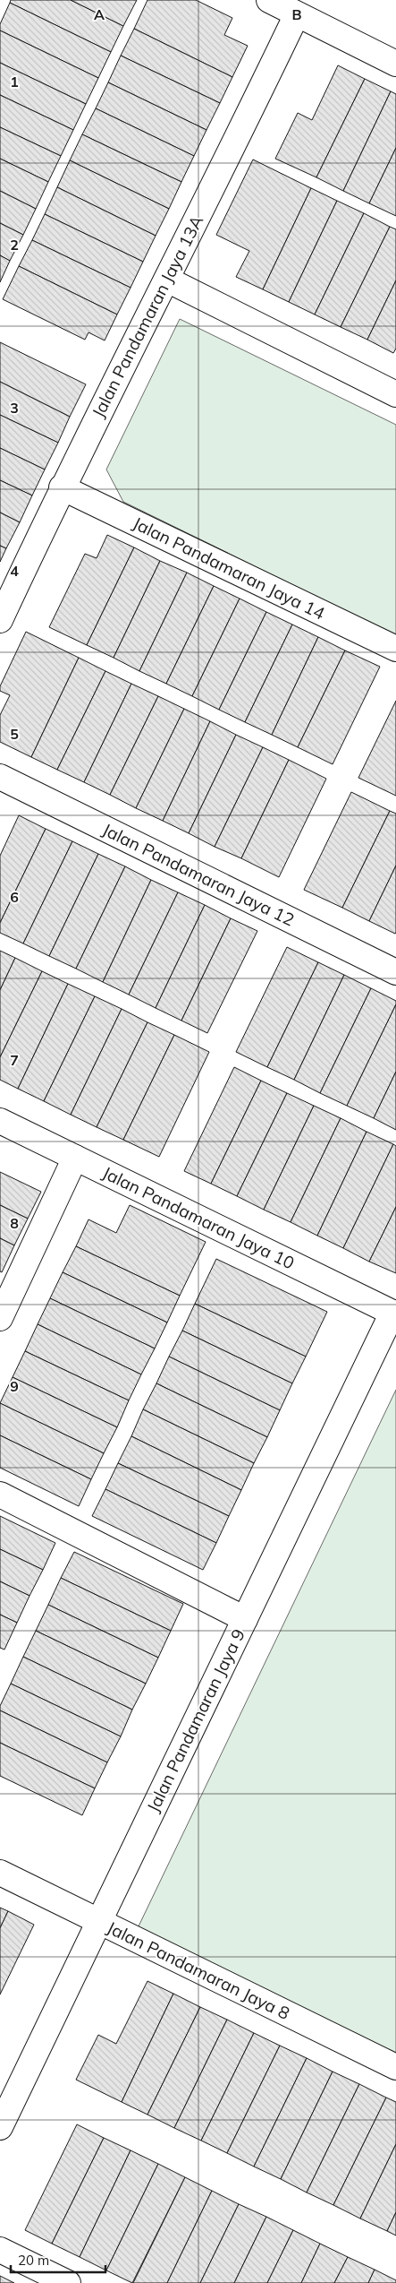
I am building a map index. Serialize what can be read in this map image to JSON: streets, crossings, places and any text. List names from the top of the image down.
{
  "streets": {
    "street": [
      "Jalan Pandamaran Jaya 13A",
      "Jalan Pandamaran Jaya 14",
      "Jalan Pandamaran Jaya 12",
      "Jalan Pandamaran Jaya 10",
      "Jalan Pandamaran Jaya 9",
      "Jalan Pandamaran Jaya 8"
    ]
  },
  "crossings": [
    ["Jalan Pandamaran Jaya 13A", "Jalan Pandamaran Jaya 14"],
    ["Jalan Pandamaran Jaya 10", "Jalan Pandamaran Jaya 9"],
    ["Jalan Pandamaran Jaya 9", "Jalan Pandamaran Jaya 8"]
  ],
  "scale_bar": "20 m",
  "grid": {
    "columns": ["A", "B"],
    "rows": [
      "1",
      "2",
      "3",
      "4",
      "5",
      "6",
      "7",
      "8",
      "9"
    ]
  }
}
